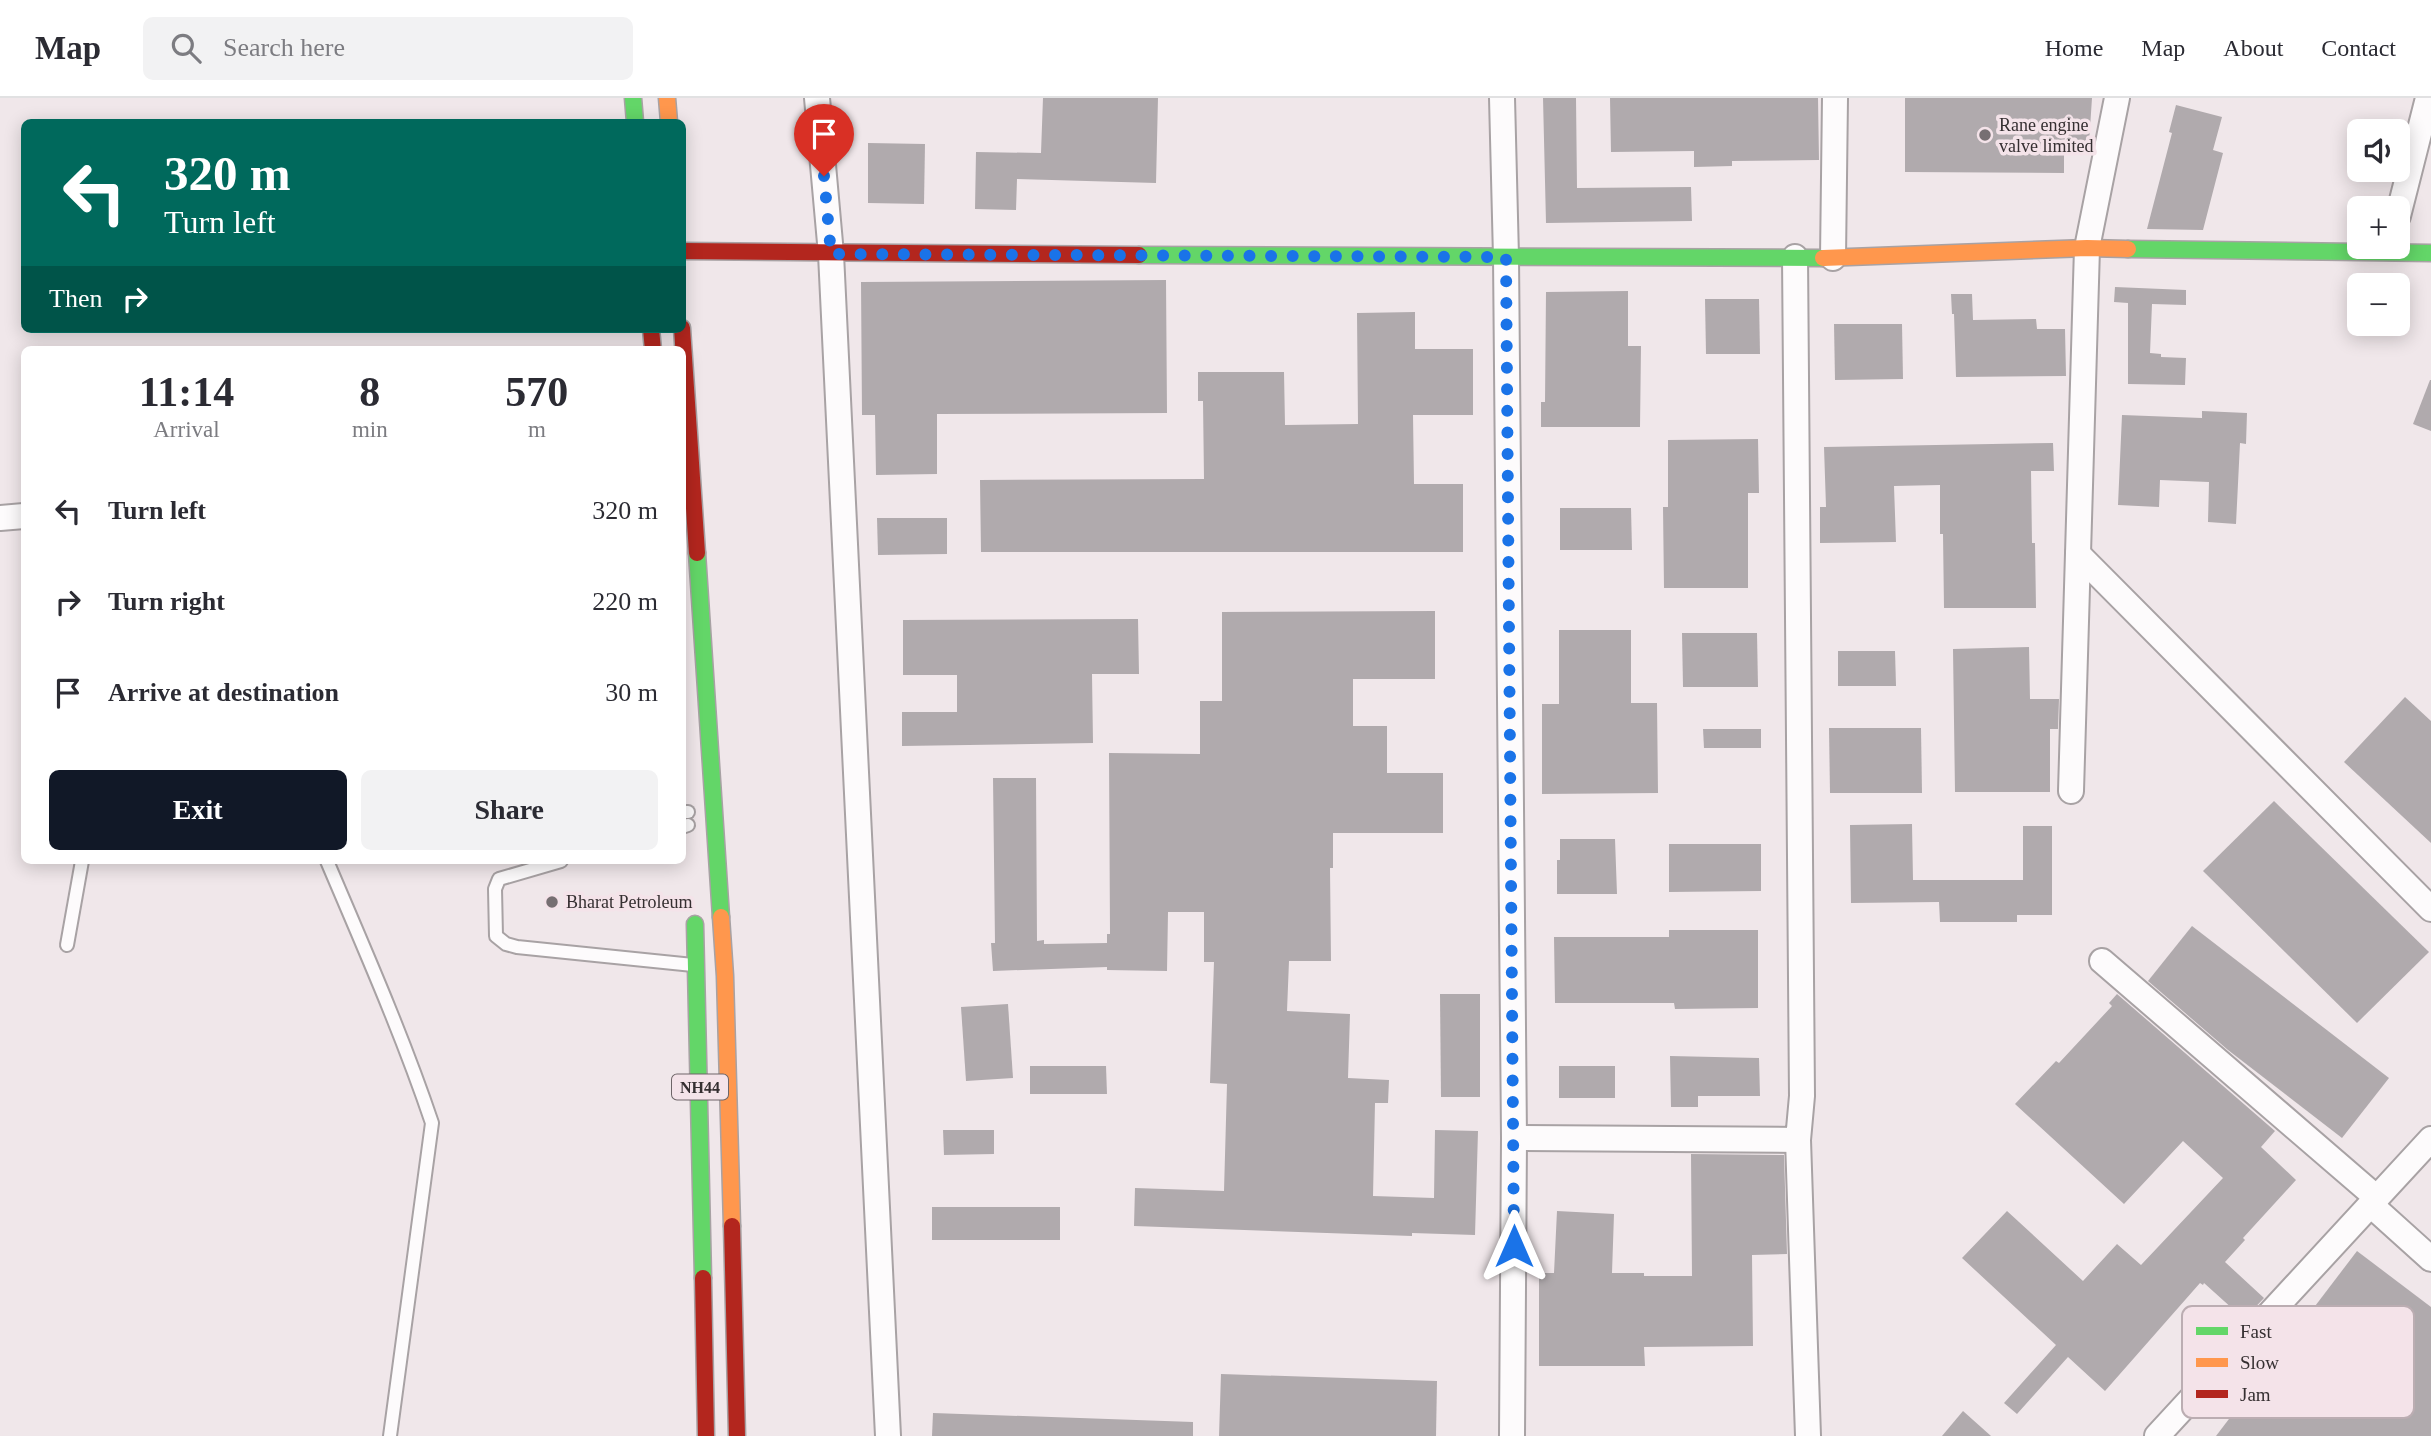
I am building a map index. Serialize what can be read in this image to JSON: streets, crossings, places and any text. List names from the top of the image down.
{
  "streets": {
    "main road": ["NH44"]
  },
  "places": ["Rane engine valve limited", "Bharat Petroleum"],
  "legend": ["Fast", "Slow", "Jam"],
  "page": {
    "header": "Map",
    "search": "Search here",
    "nav": [
      "Home",
      "Map",
      "About",
      "Contact"
    ],
    "map_buttons": ["+", "−"],
    "turn": ["320 m", "Turn left"],
    "then": "Then",
    "eta": [
      "11:14",
      "Arrival",
      "8",
      "min",
      "570",
      "m"
    ],
    "list": [
      {
        "name": "Turn left",
        "value": "320 m"
      },
      {
        "name": "Turn right",
        "value": "220 m"
      },
      {
        "name": "Arrive at destination",
        "value": "30 m"
      }
    ],
    "buttons": ["Exit", "Share"]
  }
}
